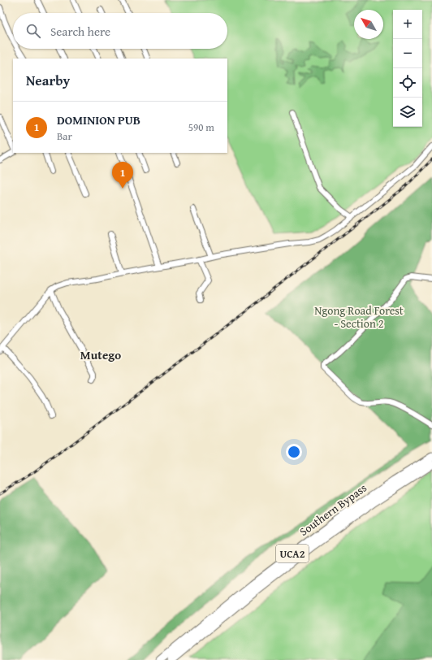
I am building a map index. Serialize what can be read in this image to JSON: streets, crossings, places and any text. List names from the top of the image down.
{
  "streets": {
    "highway": ["Southern Bypass", "UCA2"]
  },
  "districts": ["Mutego"],
  "parks": ["Ngong Road Forest - Section 2"],
  "north": "top left",
  "page": {
    "map_buttons": ["+", "−"],
    "search": "Search here",
    "heading": "Nearby",
    "list": [
      {
        "mark": "1",
        "name": "DOMINION PUB",
        "note": "Bar",
        "value": "590 m"
      }
    ],
    "pins": "1"
  }
}
